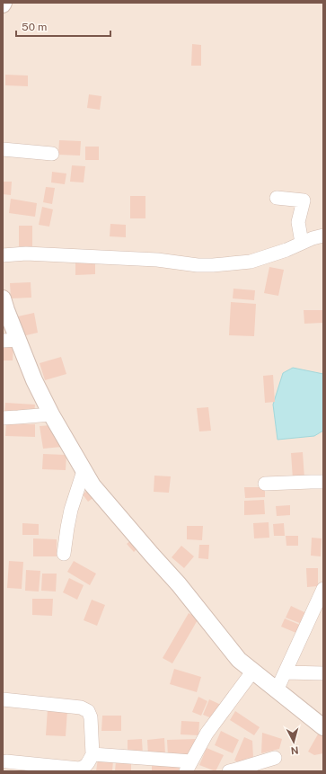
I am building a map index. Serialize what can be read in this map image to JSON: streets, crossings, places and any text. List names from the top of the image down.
{
  "scale_bar": "50 m",
  "north": "bottom"
}
